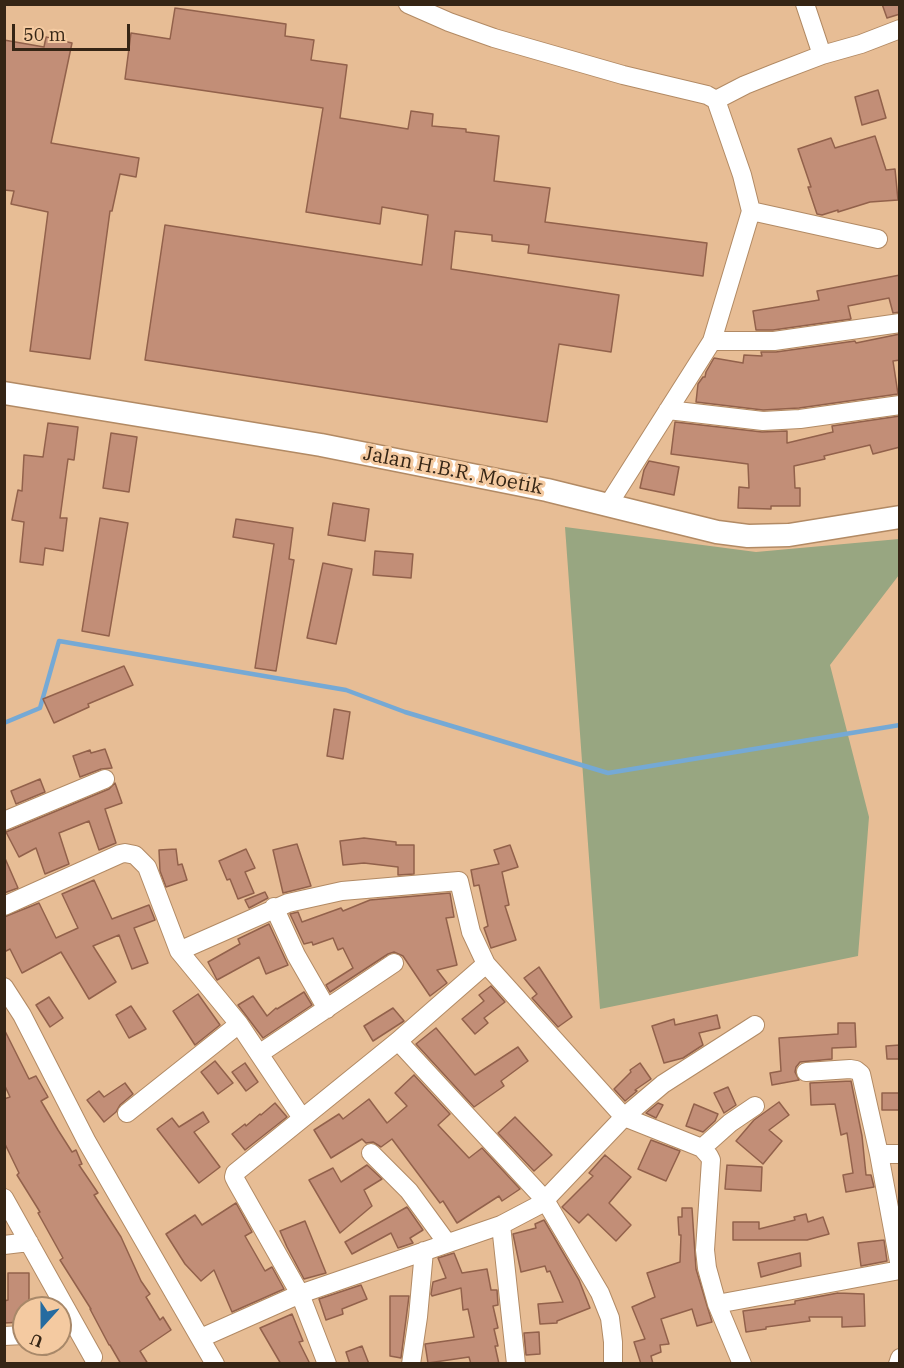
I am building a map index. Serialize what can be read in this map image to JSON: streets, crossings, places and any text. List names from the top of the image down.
{
  "streets": {
    "street": ["Jalan H.B.R. Moetik"]
  },
  "scale_bar": "50 m",
  "north": "bottom"
}
